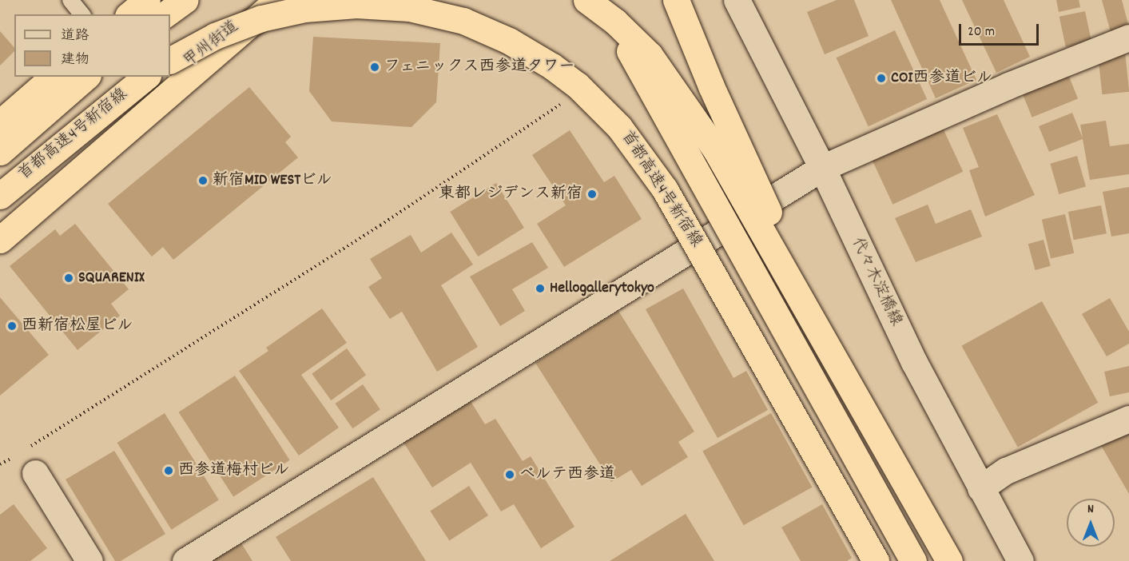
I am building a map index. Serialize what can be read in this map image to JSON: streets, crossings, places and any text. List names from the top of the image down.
{
  "streets": {
    "highway": ["甲州街道", "首都高速4号新宿線"],
    "street": ["代々木淀橋線"]
  },
  "places": [
    "フェニックス西参道タワー",
    "COI西参道ビル",
    "新宿MID WESTビル",
    "東都レジデンス新宿",
    "SQUARENIX",
    "Hellogallerytokyo",
    "西新宿松屋ビル",
    "西参道梅村ビル",
    "ベルテ西参道"
  ],
  "legend": ["道路", "建物"],
  "scale_bar": "20 m",
  "north": "top"
}
